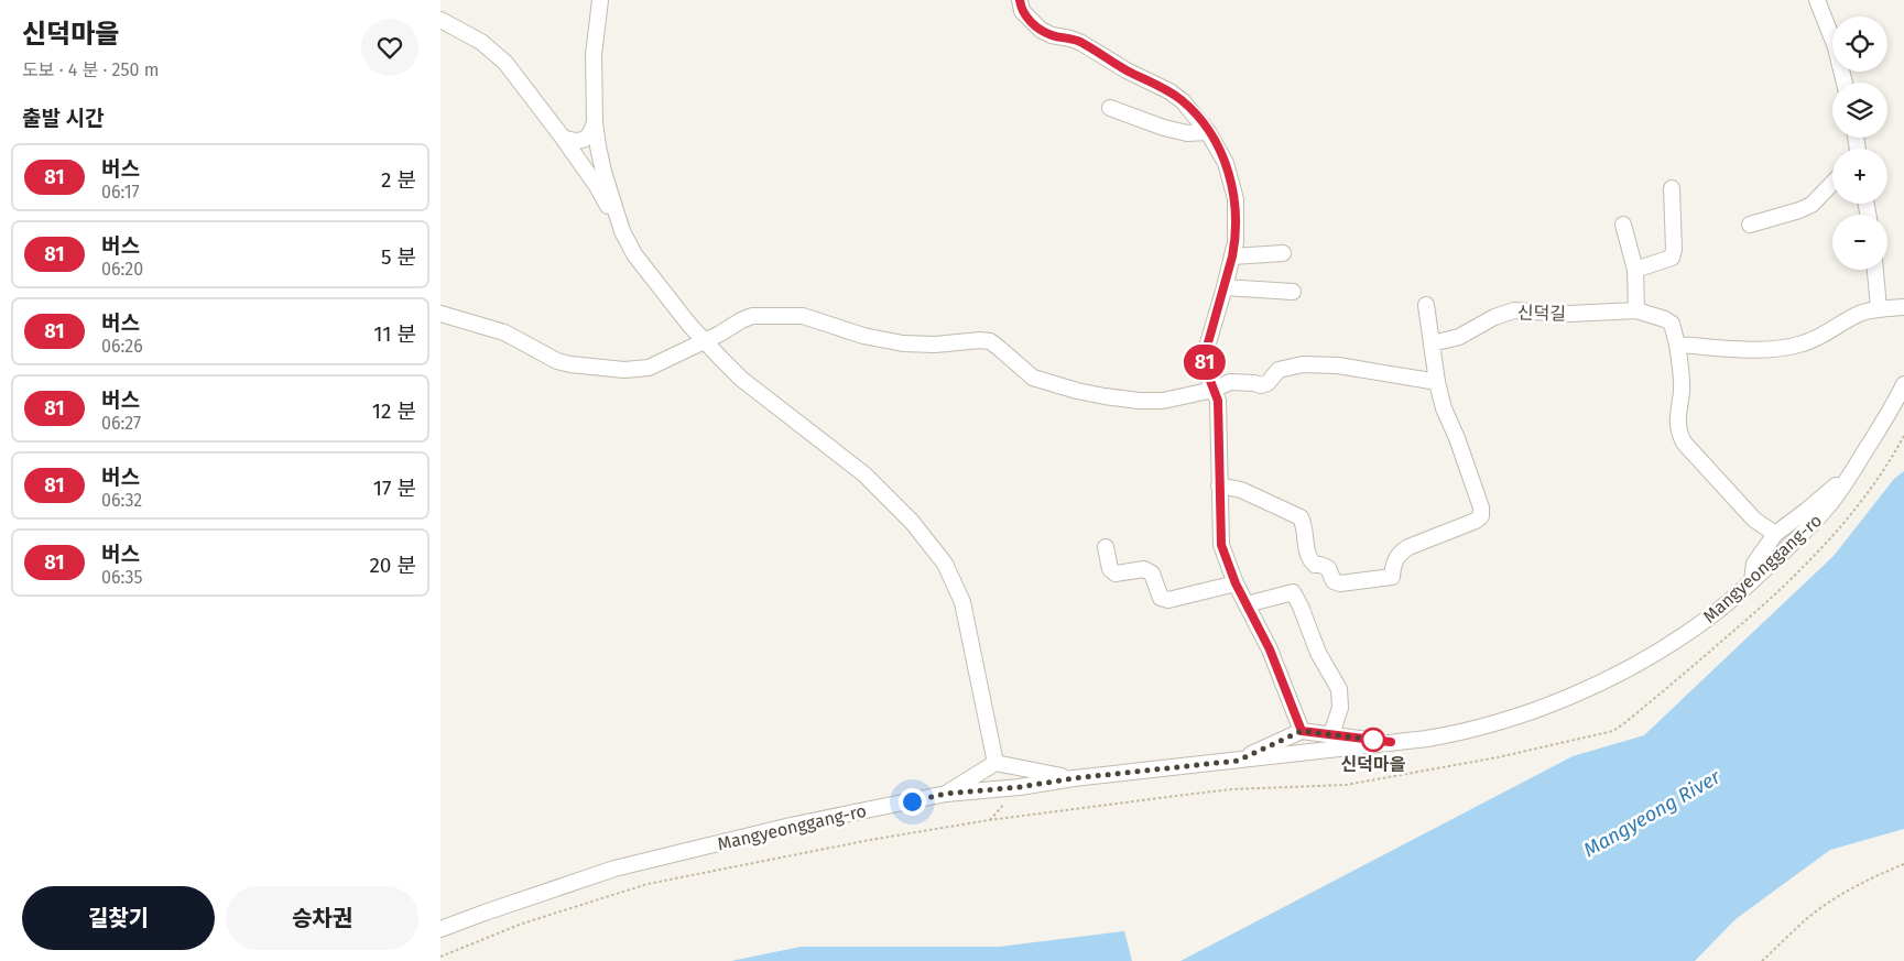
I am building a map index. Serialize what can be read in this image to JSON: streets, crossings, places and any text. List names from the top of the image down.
{
  "streets": {
    "street": ["신덕길", "Mangyeonggang-ro"]
  },
  "water": ["Mangyeong River"],
  "places": ["신덕마을"],
  "lines": ["bus line 81"],
  "page": {
    "heading": [
      ["신덕마을", "도보 · 4 분 · 250 m"],
      "출발 시간"
    ],
    "on_map": "81",
    "map_buttons": ["+", "−"],
    "list": [
      {
        "mark": "81",
        "name": "버스",
        "note": "06:17",
        "value": "2 분"
      },
      {
        "mark": "81",
        "name": "버스",
        "note": "06:20",
        "value": "5 분"
      },
      {
        "mark": "81",
        "name": "버스",
        "note": "06:26",
        "value": "11 분"
      },
      {
        "mark": "81",
        "name": "버스",
        "note": "06:27",
        "value": "12 분"
      },
      {
        "mark": "81",
        "name": "버스",
        "note": "06:32",
        "value": "17 분"
      },
      {
        "mark": "81",
        "name": "버스",
        "note": "06:35",
        "value": "20 분"
      }
    ],
    "buttons": ["길찾기", "승차권"]
  }
}
